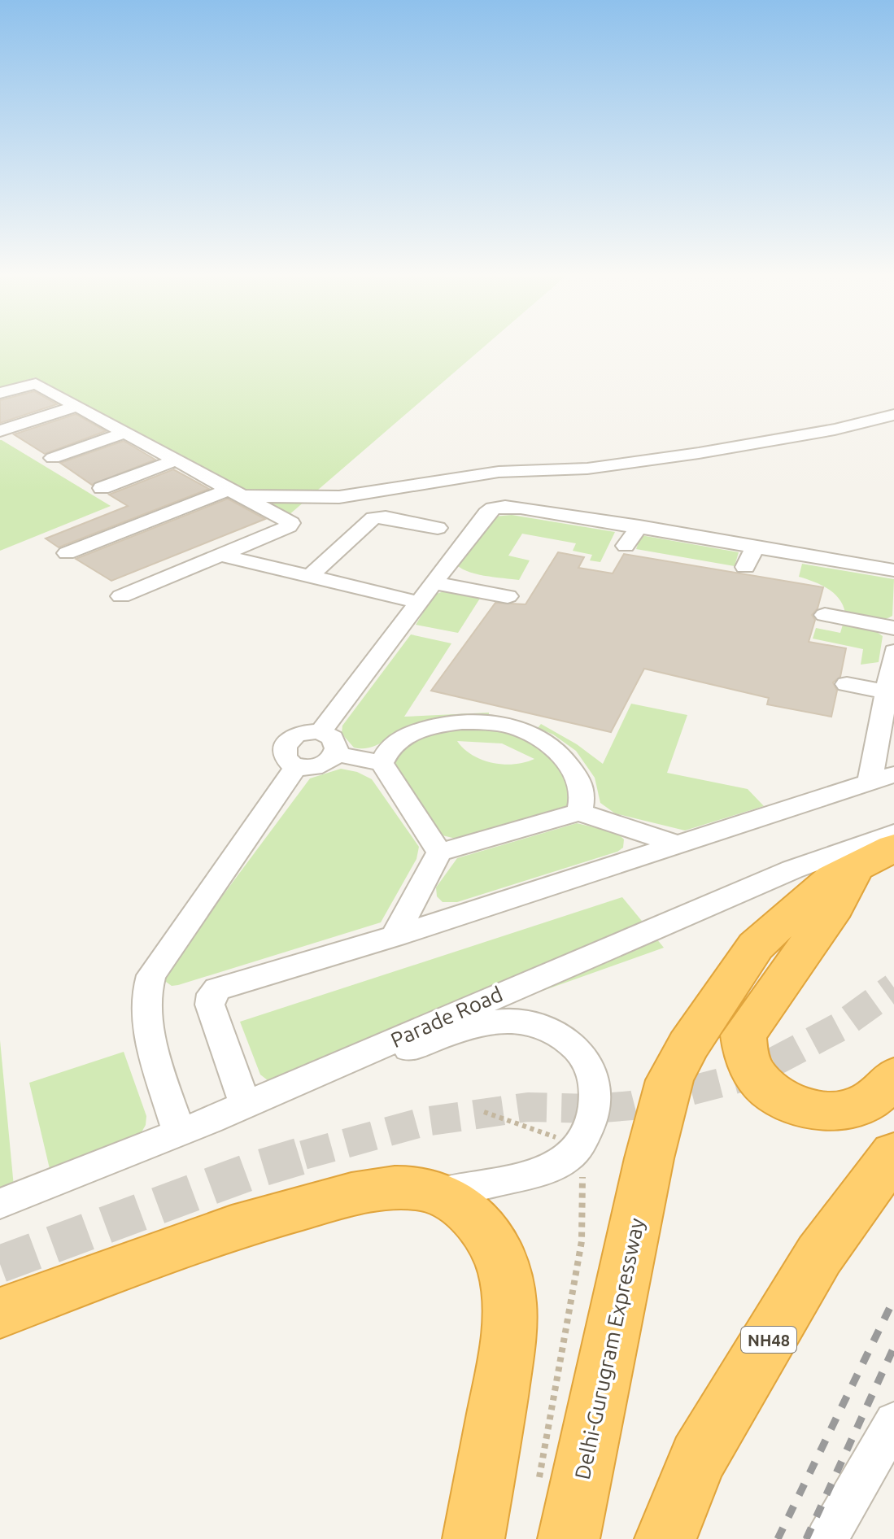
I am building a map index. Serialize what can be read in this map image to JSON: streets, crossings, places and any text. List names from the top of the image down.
{
  "streets": {
    "highway": ["NH48", "Delhi-Gurugram Expressway"],
    "street": ["Parade Road"]
  }
}
